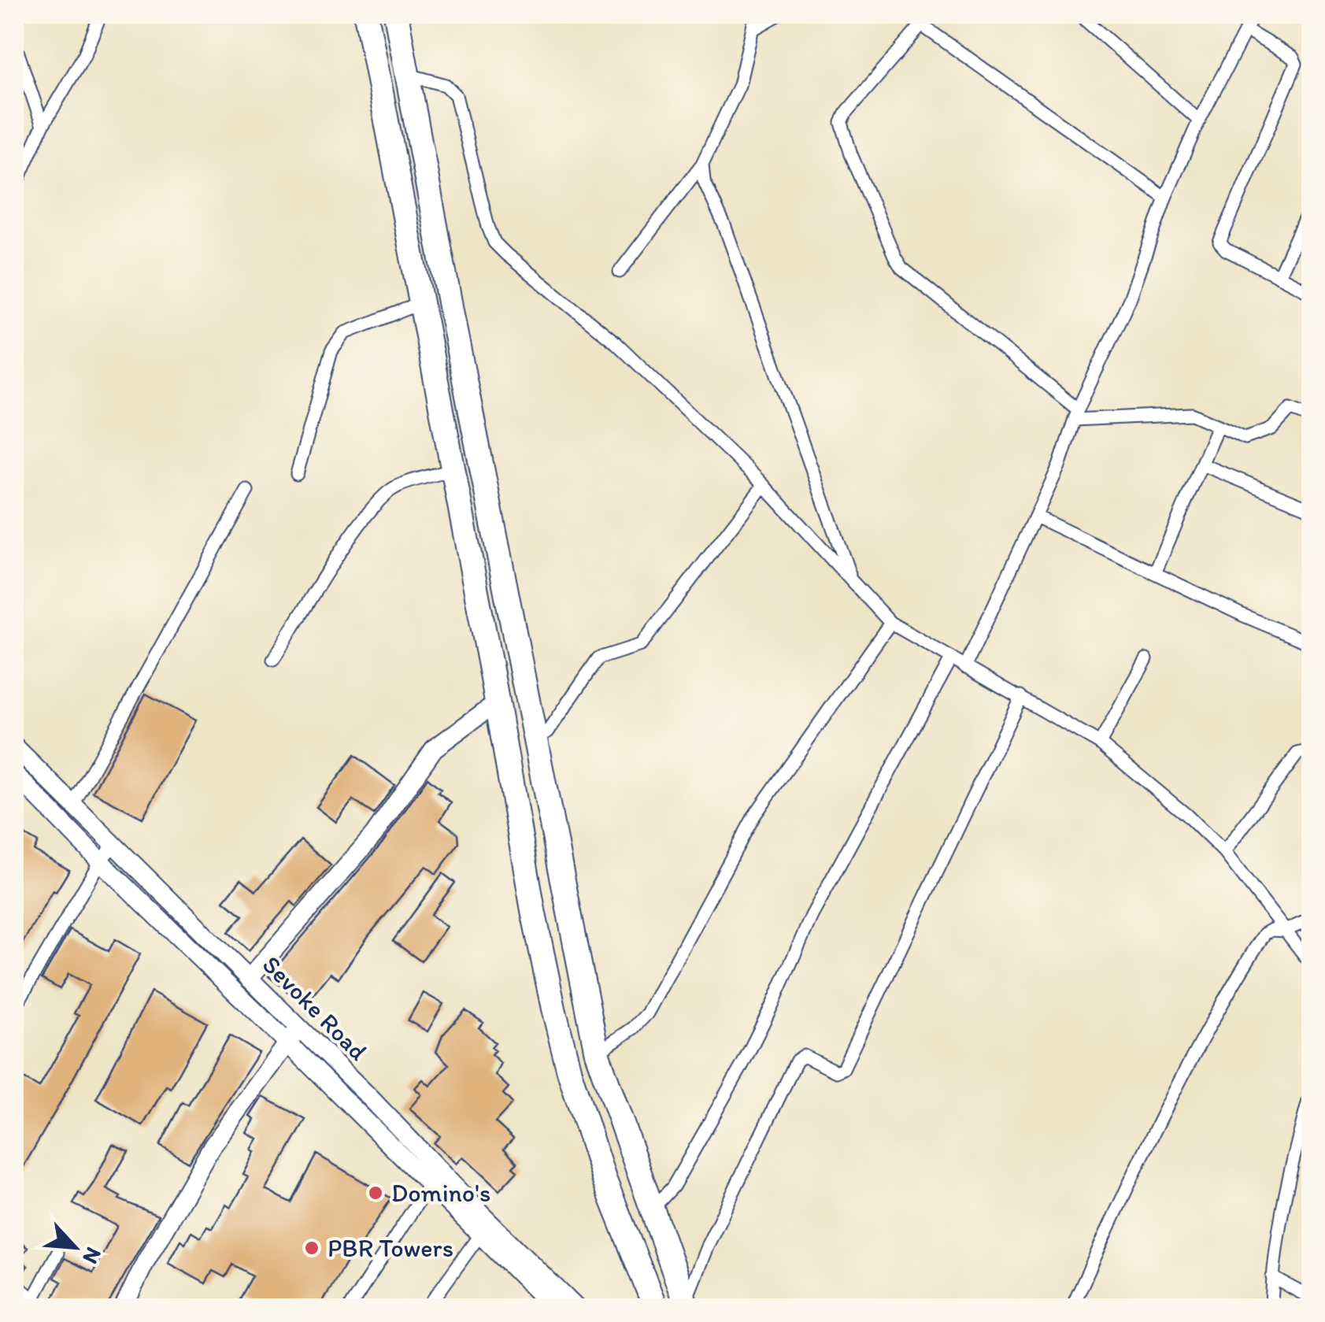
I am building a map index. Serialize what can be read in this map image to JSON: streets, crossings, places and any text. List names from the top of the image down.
{
  "streets": {
    "main road": ["Sevoke Road"]
  },
  "places": ["Domino's", "PBR Towers"],
  "north": "bottom right"
}
